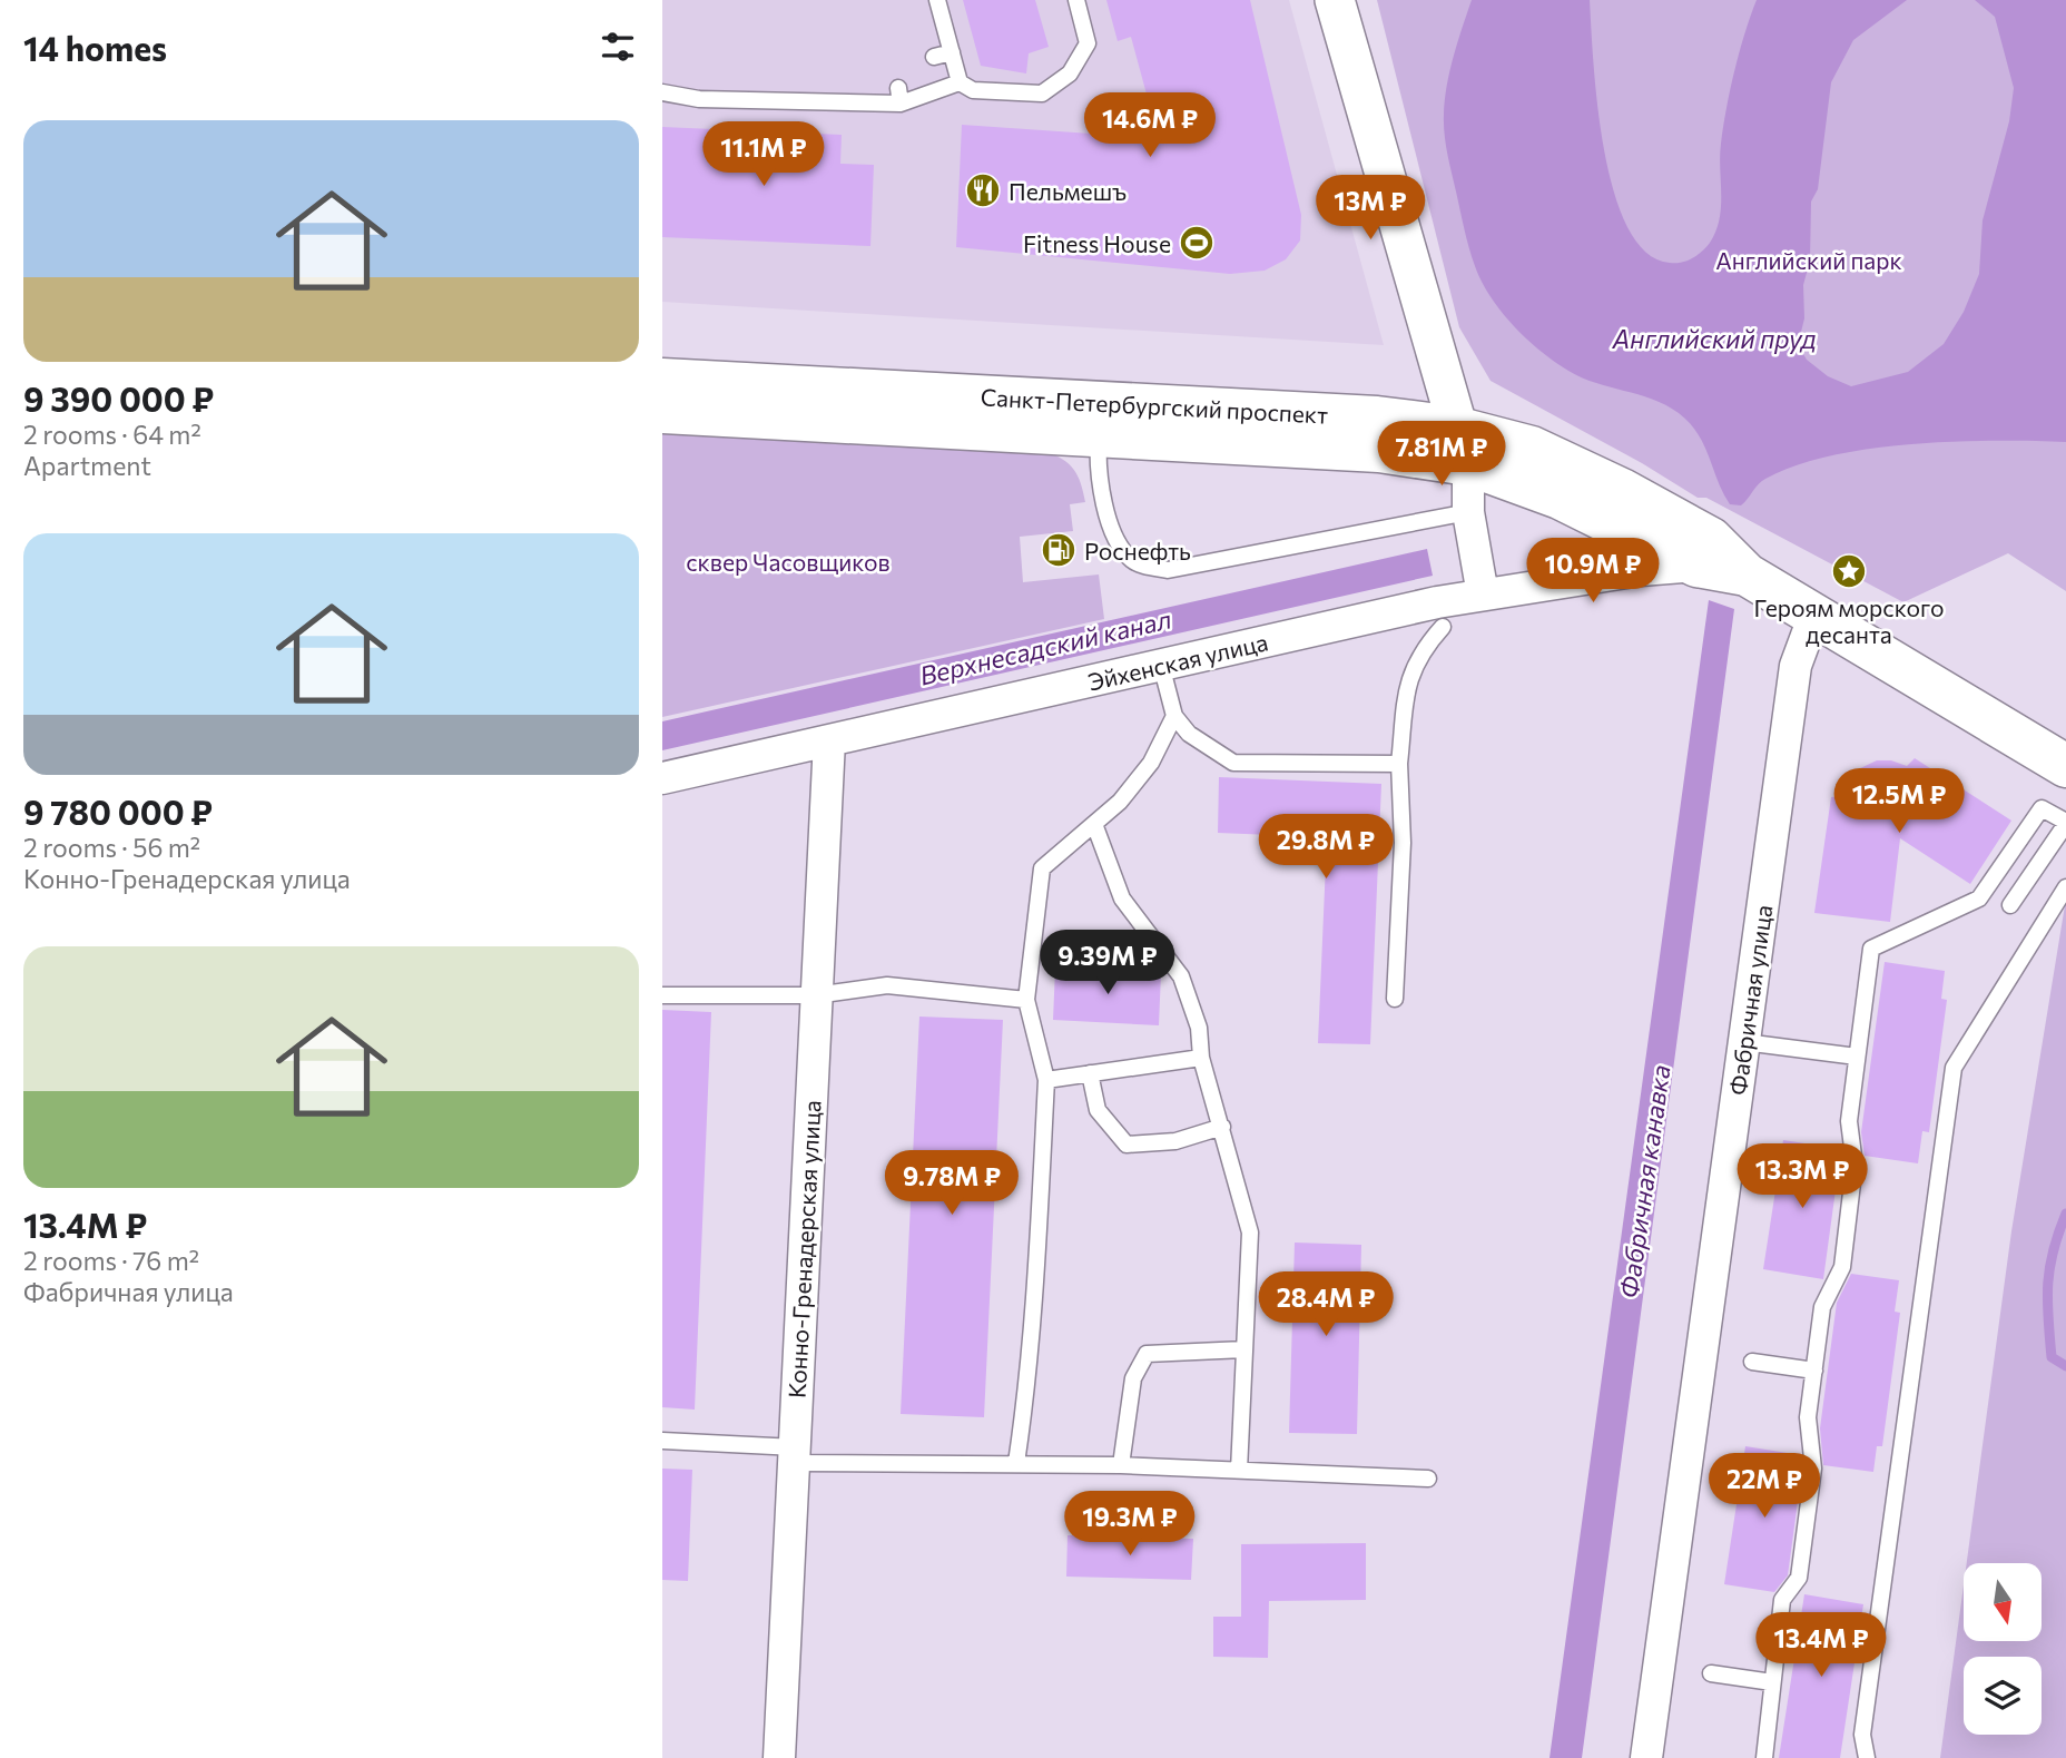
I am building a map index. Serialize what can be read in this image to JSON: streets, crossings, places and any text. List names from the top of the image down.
{
  "streets": {
    "main road": ["Санкт-Петербургский проспект"],
    "street": ["Эйхенская улица", "Фабричная улица", "Конно-Гренадерская улица"]
  },
  "crossings": [
    ["Санкт-Петербургский проспект", "Эйхенская улица"],
    ["Санкт-Петербургский проспект", "Фабричная улица"],
    ["Эйхенская улица", "Конно-Гренадерская улица"]
  ],
  "water": ["Английский пруд", "Верхнесадский канал", "Фабричная канавка"],
  "parks": ["Английский парк", "сквер Часовщиков"],
  "places": {
    "restaurant": ["Пельмешъ"],
    "sports": ["Fitness House"],
    "fuel station": ["Роснефть"],
    "place": ["Героям морского десанта"]
  },
  "north": "bottom",
  "page": {
    "heading": "14 homes",
    "price": [
      "14.6M ₽",
      "11.1M ₽",
      "13M ₽",
      "7.81M ₽",
      "10.9M ₽",
      "12.5M ₽",
      "29.8M ₽",
      "9.39M ₽",
      "13.3M ₽",
      "9.78M ₽",
      "28.4M ₽",
      "22M ₽",
      "19.3M ₽",
      "13.4M ₽"
    ],
    "list": [
      {
        "name": "9 390 000 ₽",
        "note": "2 rooms · 64 m² · Apartment"
      },
      {
        "name": "9 780 000 ₽",
        "note": "2 rooms · 56 m² · Конно-Гренадерская улица"
      },
      {
        "name": "13.4M ₽",
        "note": "2 rooms · 76 m² · Фабричная улица"
      }
    ]
  }
}
